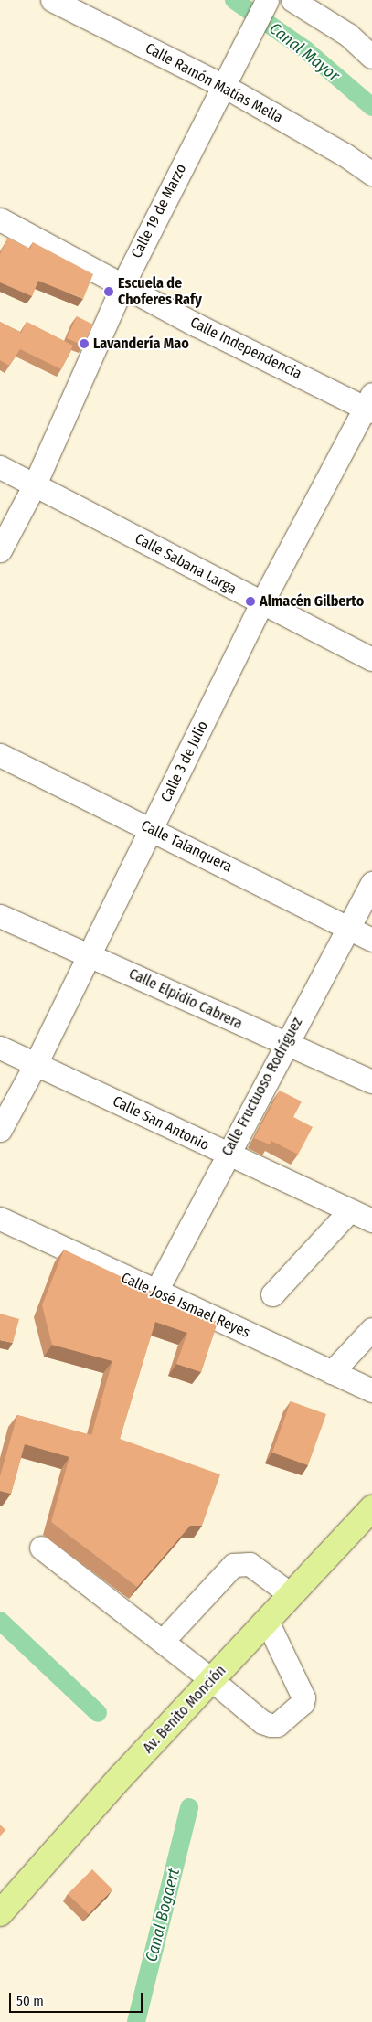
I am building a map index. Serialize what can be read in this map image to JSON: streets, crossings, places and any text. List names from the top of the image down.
{
  "streets": {
    "main road": ["Av. Benito Monción"],
    "street": [
      "Calle Ramón Matías Mella",
      "Calle 19 de Marzo",
      "Calle Independencia",
      "Calle Sabana Larga",
      "Calle 3 de Julio",
      "Calle Talanquera",
      "Calle Elpidio Cabrera",
      "Calle Fructuoso Rodríguez",
      "Calle San Antonio",
      "Calle José Ismael Reyes"
    ]
  },
  "crossings": [
    ["Calle Ramón Matías Mella", "Calle 19 de Marzo"],
    ["Calle 19 de Marzo", "Calle Independencia"],
    ["Calle 19 de Marzo", "Calle Sabana Larga"],
    ["Calle Independencia", "Calle 3 de Julio"],
    ["Calle Sabana Larga", "Calle 3 de Julio"],
    ["Calle 3 de Julio", "Calle Talanquera"],
    ["Calle 3 de Julio", "Calle Elpidio Cabrera"],
    ["Calle 3 de Julio", "Calle San Antonio"],
    ["Calle Talanquera", "Calle Fructuoso Rodríguez"],
    ["Calle Elpidio Cabrera", "Calle Fructuoso Rodríguez"],
    ["Calle Fructuoso Rodríguez", "Calle San Antonio"],
    ["Calle Fructuoso Rodríguez", "Calle José Ismael Reyes"]
  ],
  "water": ["Canal Mayor", "Canal Bogaert"],
  "places": ["Escuela de Choferes Rafy", "Lavandería Mao", "Almacén Gilberto"],
  "scale_bar": "50 m"
}
